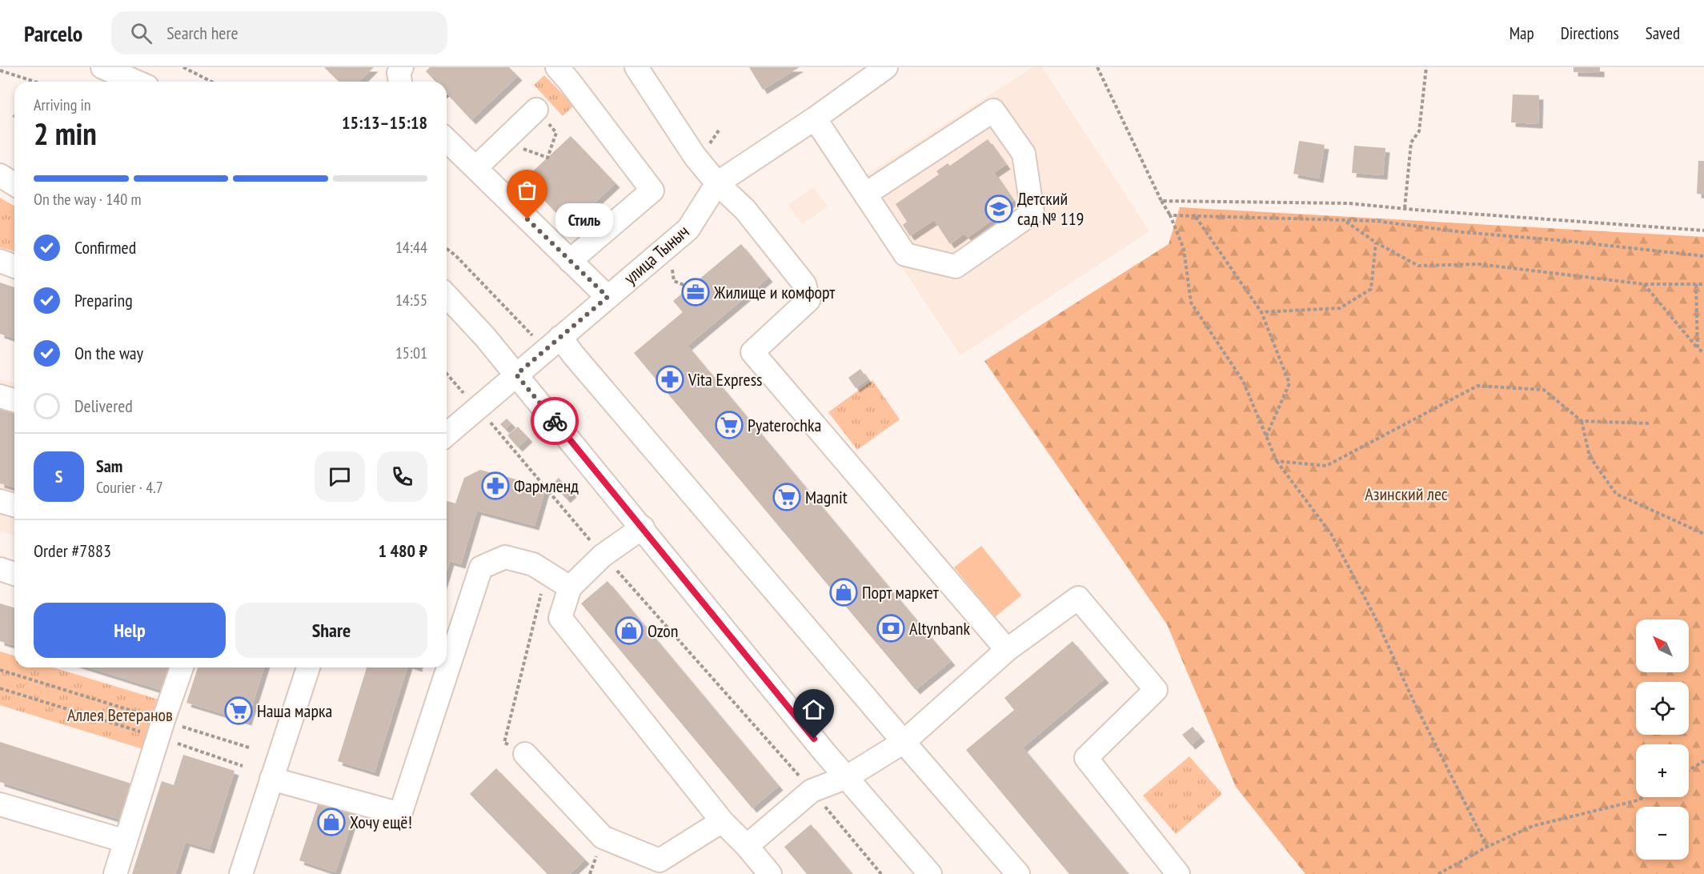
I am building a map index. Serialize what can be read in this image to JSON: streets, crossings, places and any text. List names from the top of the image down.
{
  "streets": {
    "street": ["улица Тыныч"]
  },
  "parks": ["Азинский лес", "Аллея Ветеранов"],
  "places": {
    "school or university": ["Детский сад № 119"],
    "other": ["Стиль"],
    "office": ["Жилище и комфорт"],
    "pharmacy": ["Vita Express", "Фармленд"],
    "supermarket": ["Pyaterochka", "Magnit", "Наша марка"],
    "shop": ["Порт маркет", "Ozon", "Хочу ещё!"],
    "bank": ["Altynbank"]
  },
  "north": "top left",
  "page": {
    "header": "Parcelo",
    "search": "Search here",
    "nav": ["Map", "Directions", "Saved"],
    "heading": ["2 min", "Arriving in", "15:13–15:18"],
    "panel": [
      "Sam",
      "Courier · 4.7",
      "Order #7883",
      "1 480 ₽"
    ],
    "bar": "On the way · 140 m",
    "bubble": "Стиль",
    "list": [
      ["Confirmed", "14:44"],
      ["Preparing", "14:55"],
      ["On the way", "15:01"],
      "Delivered"
    ],
    "round": "S",
    "buttons": ["Help", "Share"],
    "map_buttons": ["+", "−"]
  }
}
